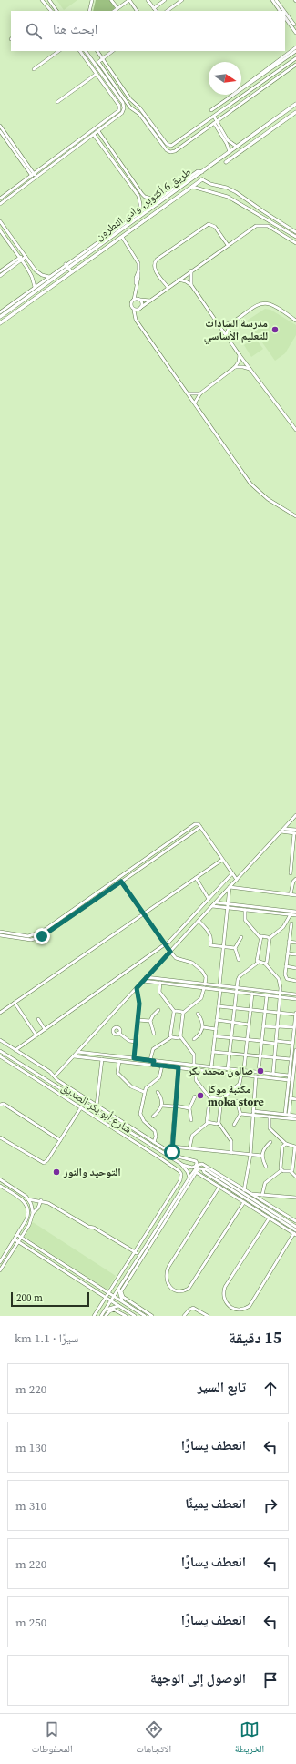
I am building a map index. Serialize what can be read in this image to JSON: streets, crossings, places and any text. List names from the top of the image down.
{
  "streets": {
    "street": ["طريق 6 أكتوبر, وادى النطرون", "شارع أبو بكر الصديق"]
  },
  "places": [
    "مدرسة السادات للتعليم الأساسي",
    "صالون محمد بكر",
    "مكتبة موكا moka store",
    "التوحيد والنور"
  ],
  "scale_bar": "200 m",
  "north": "right",
  "page": {
    "search": "ابحث هنا",
    "scale": "200 m",
    "heading": ["15 دقيقة", "سيرًا · 1.1 km"],
    "list": [
      ["تابع السير", "220 m"],
      ["انعطف يسارًا", "130 m"],
      ["انعطف يمينًا", "310 m"],
      ["انعطف يسارًا", "220 m"],
      ["انعطف يسارًا", "250 m"],
      "الوصول إلى الوجهة"
    ],
    "nav": ["الخريطة", "الاتجاهات", "المحفوظات"]
  }
}
